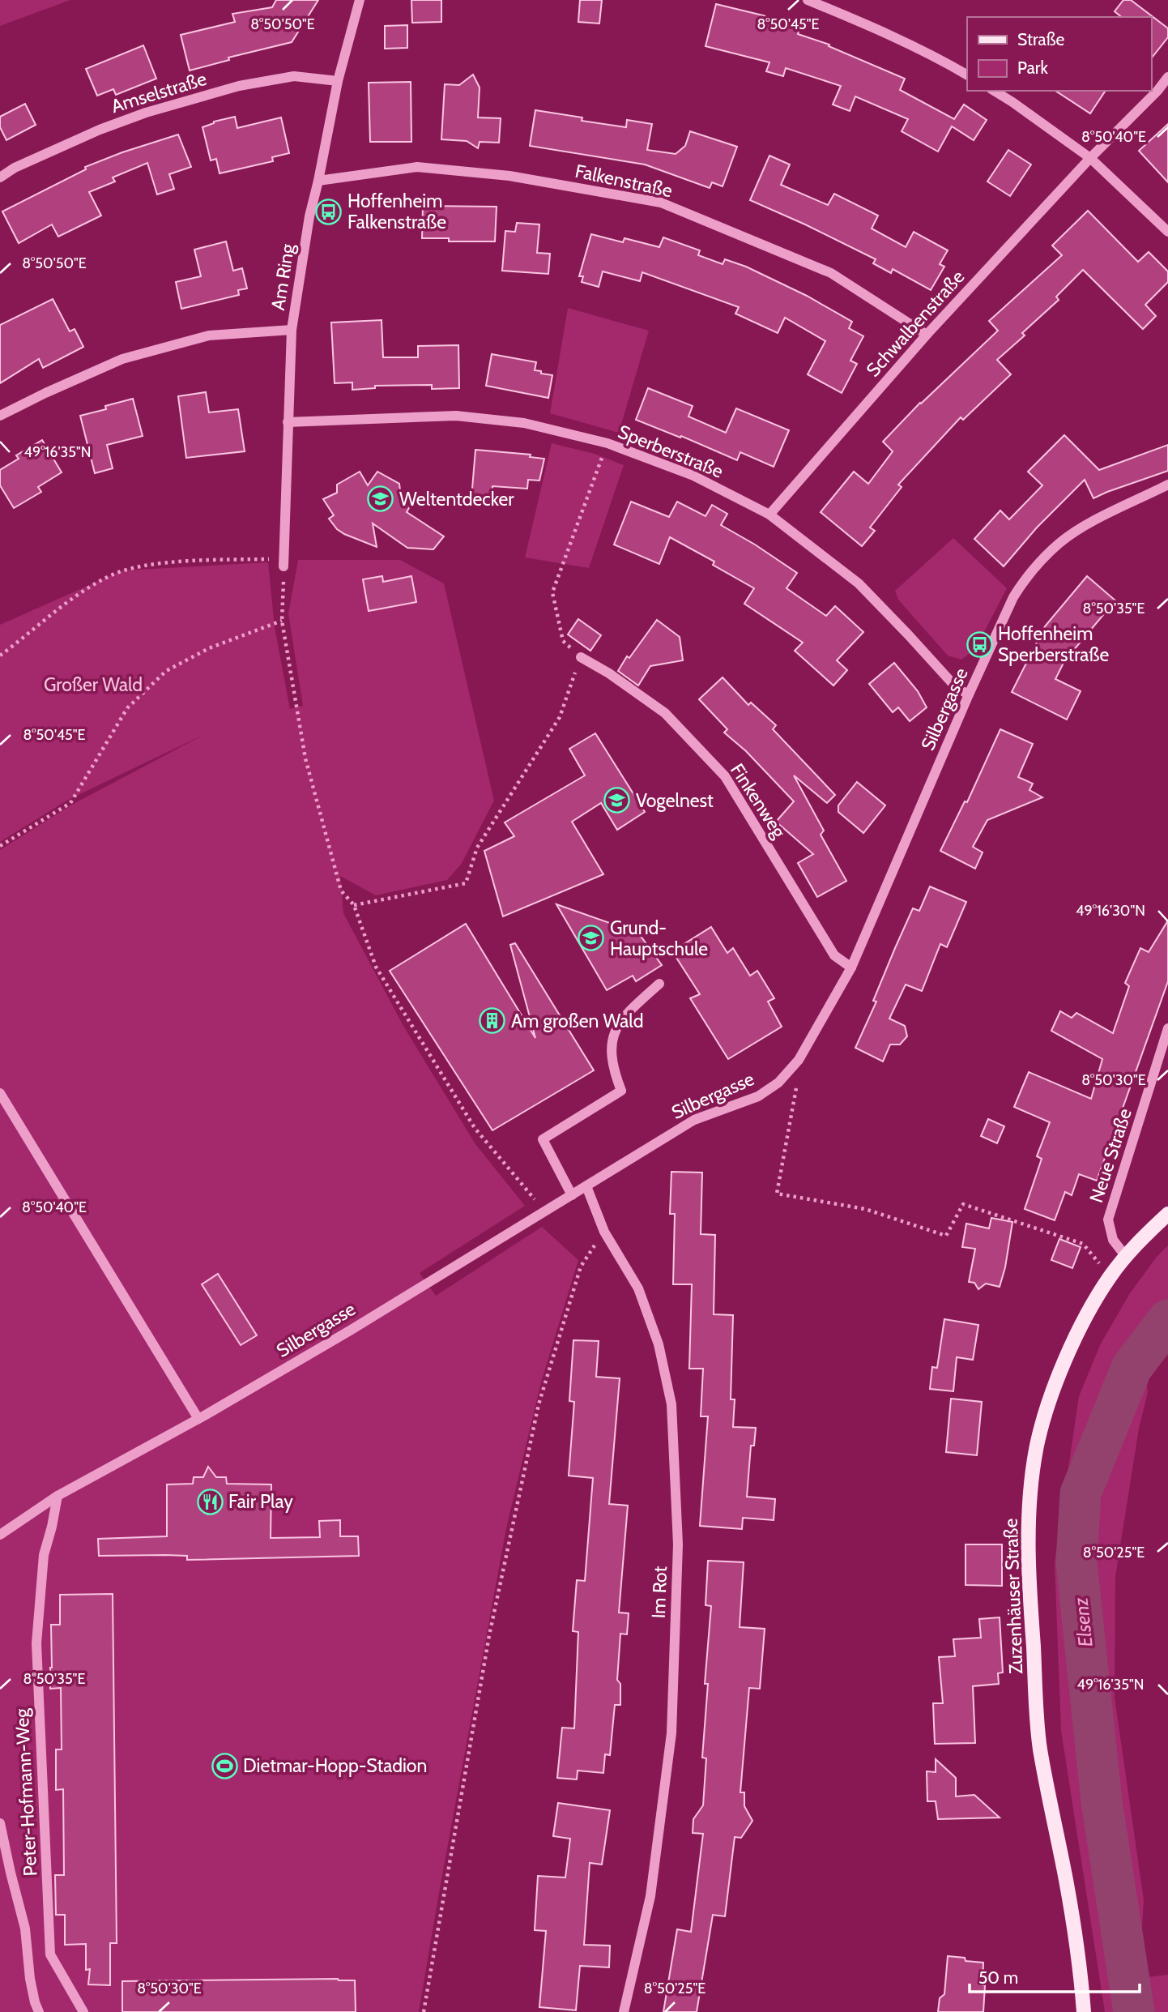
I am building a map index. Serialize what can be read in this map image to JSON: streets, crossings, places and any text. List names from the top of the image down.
{
  "streets": {
    "main road": ["Zuzenhäuser Straße"],
    "street": [
      "Amselstraße",
      "Falkenstraße",
      "Am Ring",
      "Schwalbenstraße",
      "Sperberstraße",
      "Silbergasse",
      "Finkenweg",
      "Neue Straße",
      "Im Rot",
      "Peter-Hofmann-Weg"
    ]
  },
  "crossings": [
    ["Amselstraße", "Am Ring"],
    ["Falkenstraße", "Am Ring"],
    ["Falkenstraße", "Schwalbenstraße"],
    ["Am Ring", "Sperberstraße"],
    ["Schwalbenstraße", "Sperberstraße"],
    ["Sperberstraße", "Silbergasse"],
    ["Silbergasse", "Finkenweg"],
    ["Silbergasse", "Im Rot"],
    ["Silbergasse", "Peter-Hofmann-Weg"],
    ["Neue Straße", "Zuzenhäuser Straße"]
  ],
  "water": ["Elsenz"],
  "parks": ["Großer Wald"],
  "places": {
    "bus stop": ["Hoffenheim Falkenstraße", "Hoffenheim Sperberstraße"],
    "school or university": ["Weltentdecker", "Vogelnest", "Grund- Hauptschule"],
    "building": ["Am großen Wald"],
    "restaurant": ["Fair Play"],
    "sports": ["Dietmar-Hopp-Stadion"]
  },
  "legend": ["Straße", "Park"],
  "scale_bar": "50 m",
  "coordinates": [
    "8°50'50\"E",
    "8°50'45\"E",
    "8°50'40\"E",
    "49°16'35\"N",
    "8°50'35\"E",
    "49°16'30\"N",
    "8°50'30\"E",
    "8°50'25\"E"
  ]
}
